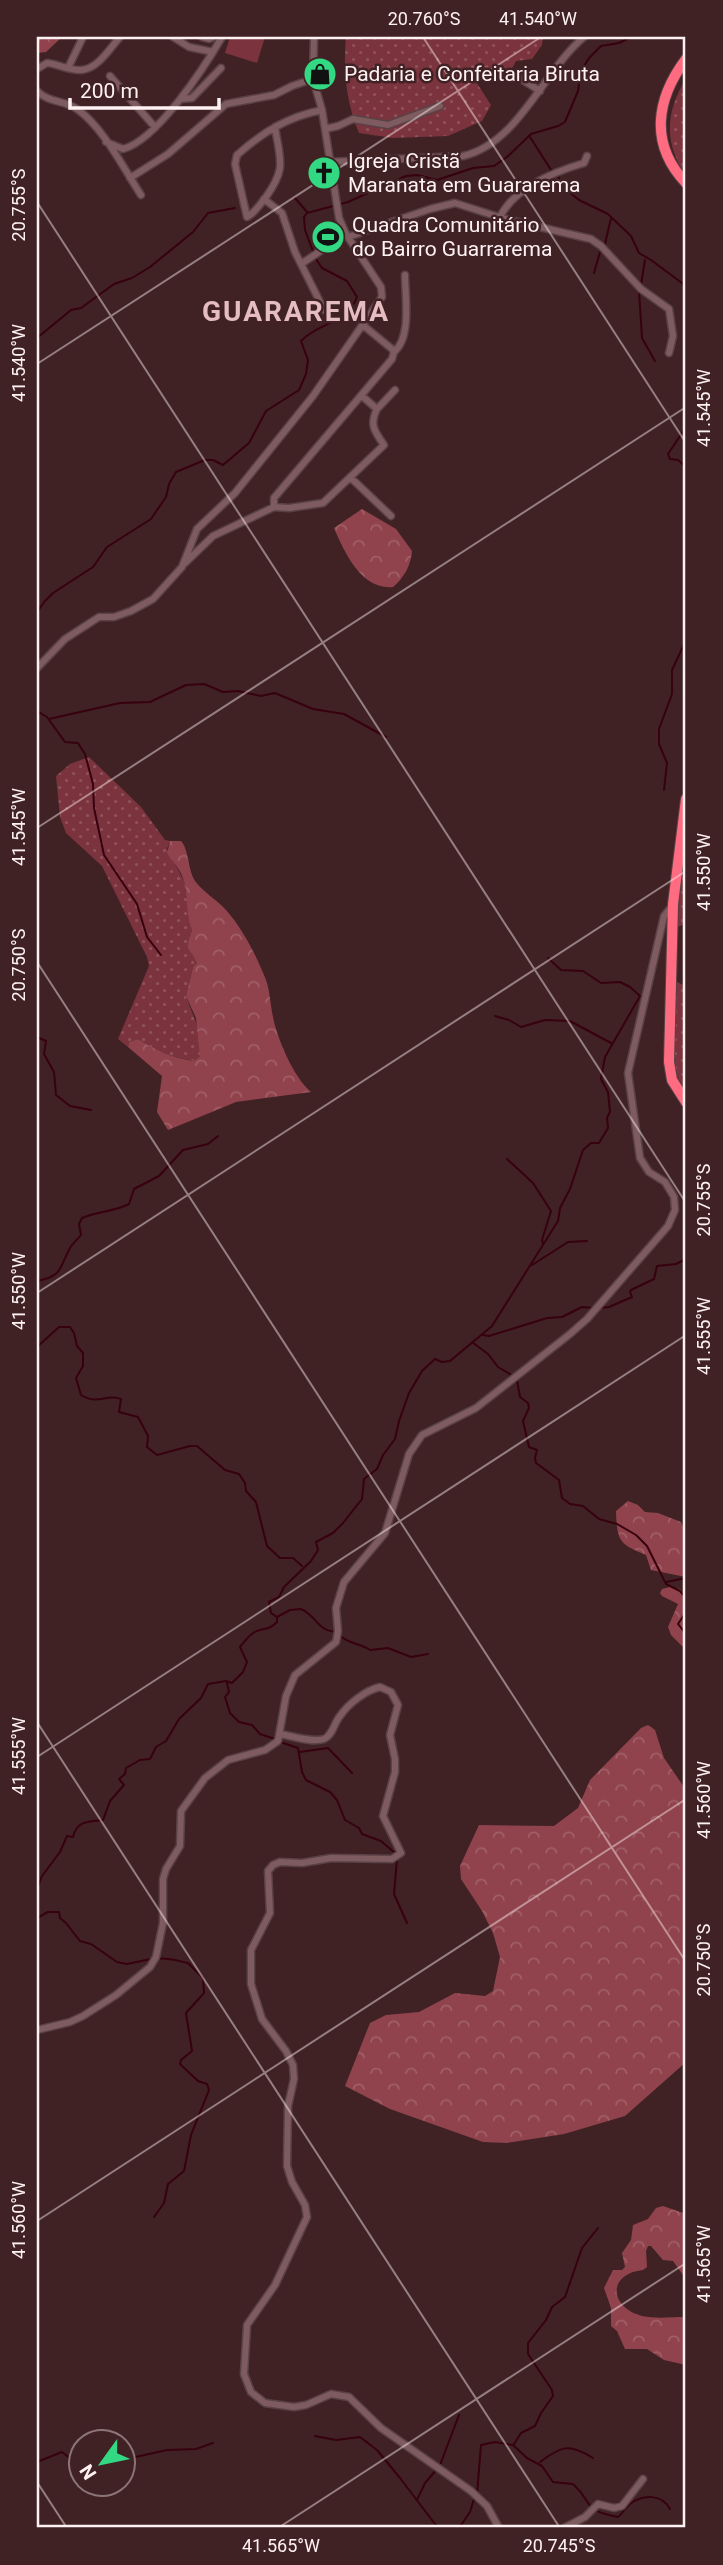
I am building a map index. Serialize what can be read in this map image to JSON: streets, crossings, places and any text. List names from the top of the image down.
{
  "districts": ["GUARAREMA"],
  "places": {
    "shop": ["Padaria e Confeitaria Biruta"],
    "church": ["Igreja Cristã Maranata em Guararema"],
    "sports": ["Quadra Comunitário do Bairro Guarrarema"]
  },
  "scale_bar": "200 m",
  "north": "bottom left",
  "coordinates": [
    "20.760°S",
    "41.540°W",
    "20.755°S",
    "41.545°W",
    "41.550°W",
    "20.750°S",
    "41.555°W",
    "41.560°W",
    "41.565°W",
    "20.745°S"
  ]
}
